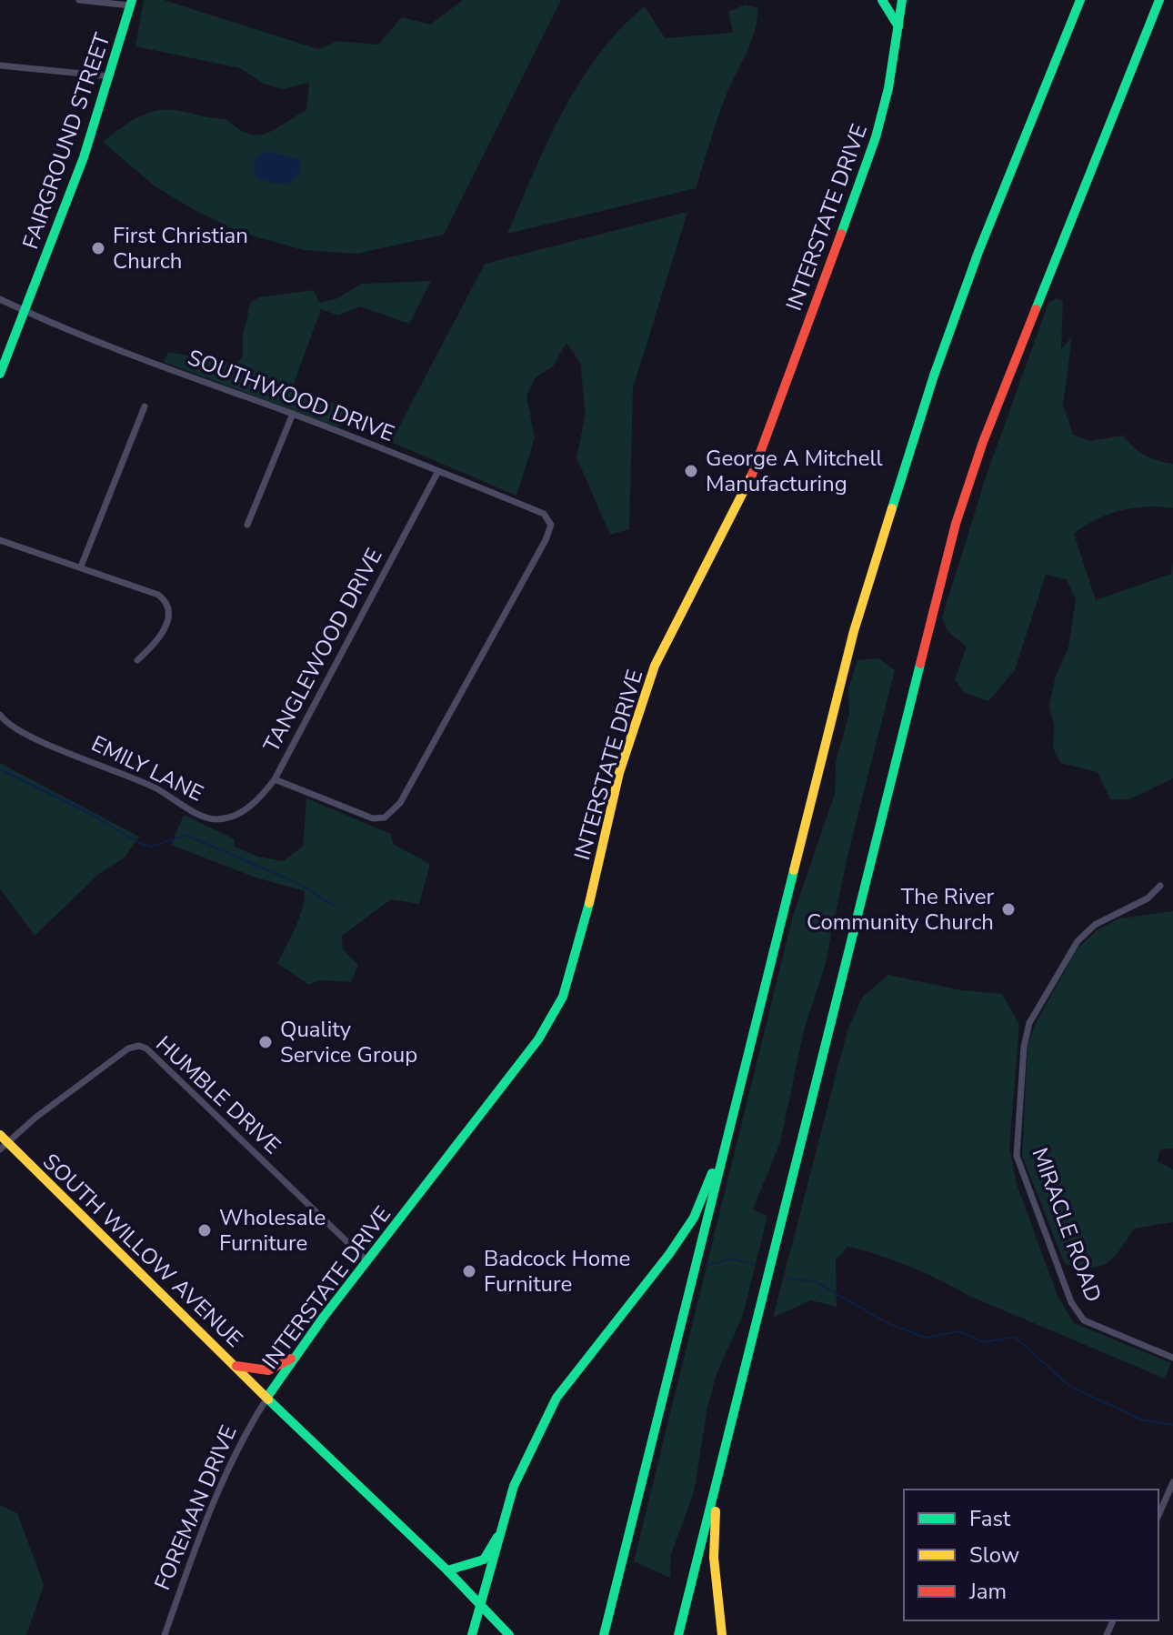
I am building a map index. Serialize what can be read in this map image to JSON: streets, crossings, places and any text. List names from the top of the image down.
{
  "streets": {
    "main road": ["FAIRGROUND STREET", "INTERSTATE DRIVE", "SOUTH WILLOW AVENUE"],
    "street": [
      "SOUTHWOOD DRIVE",
      "TANGLEWOOD DRIVE",
      "EMILY LANE",
      "HUMBLE DRIVE",
      "MIRACLE ROAD",
      "FOREMAN DRIVE"
    ]
  },
  "crossings": [
    ["FAIRGROUND STREET", "SOUTHWOOD DRIVE"],
    ["INTERSTATE DRIVE", "HUMBLE DRIVE"],
    ["INTERSTATE DRIVE", "SOUTH WILLOW AVENUE"],
    ["INTERSTATE DRIVE", "FOREMAN DRIVE"],
    ["SOUTHWOOD DRIVE", "TANGLEWOOD DRIVE"],
    ["TANGLEWOOD DRIVE", "EMILY LANE"],
    ["HUMBLE DRIVE", "SOUTH WILLOW AVENUE"],
    ["SOUTH WILLOW AVENUE", "FOREMAN DRIVE"]
  ],
  "places": [
    "First Christian Church",
    "George A Mitchell Manufacturing",
    "The River Community Church",
    "Quality Service Group",
    "Wholesale Furniture",
    "Badcock Home Furniture"
  ],
  "legend": ["Fast", "Slow", "Jam"]
}
